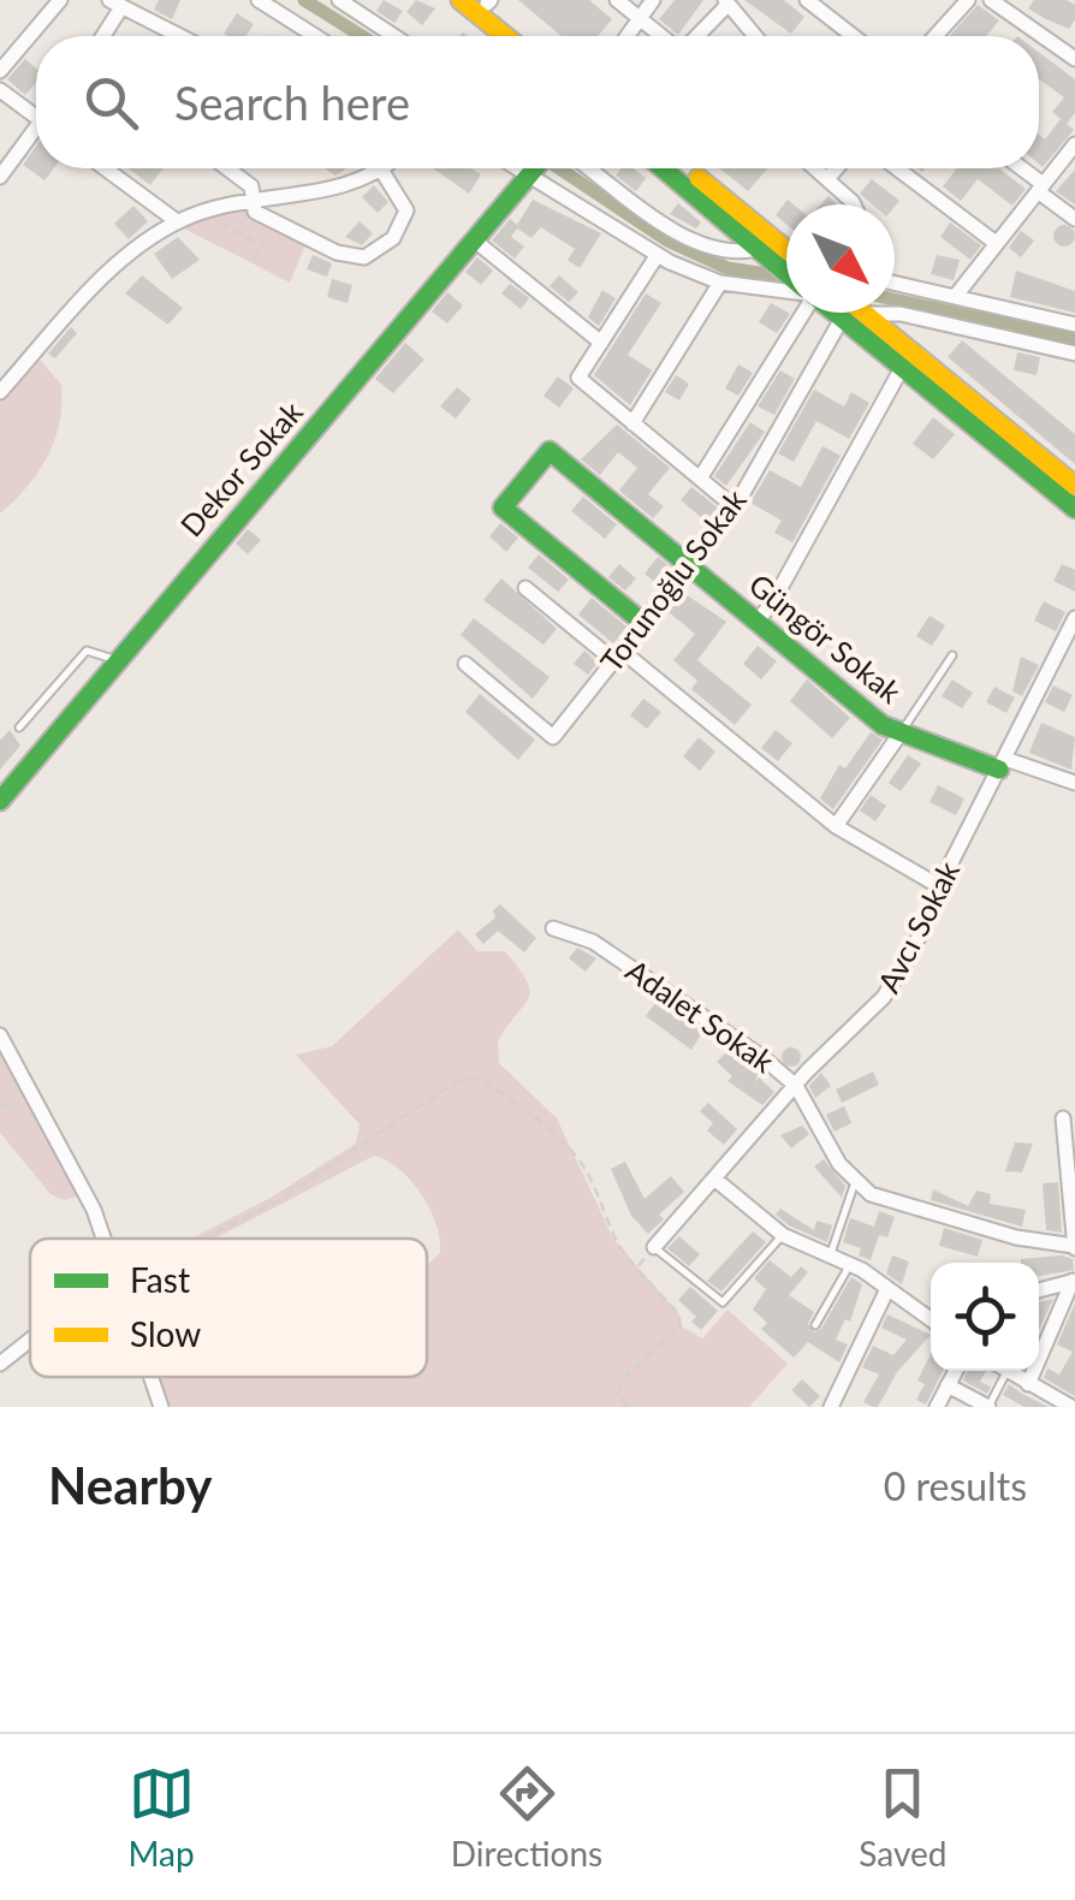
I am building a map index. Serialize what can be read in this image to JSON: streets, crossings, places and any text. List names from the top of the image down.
{
  "streets": {
    "main road": ["Dekor Sokak", "Güngör Sokak"],
    "street": ["Torunoğlu Sokak", "Avcı Sokak", "Adalet Sokak"]
  },
  "crossings": [
    ["Torunoğlu Sokak", "Güngör Sokak"],
    ["Güngör Sokak", "Avcı Sokak"],
    ["Avcı Sokak", "Adalet Sokak"]
  ],
  "legend": ["Fast", "Slow"],
  "north": "bottom right",
  "page": {
    "search": "Search here",
    "heading": ["Nearby", "0 results"],
    "nav": ["Map", "Directions", "Saved"]
  }
}
